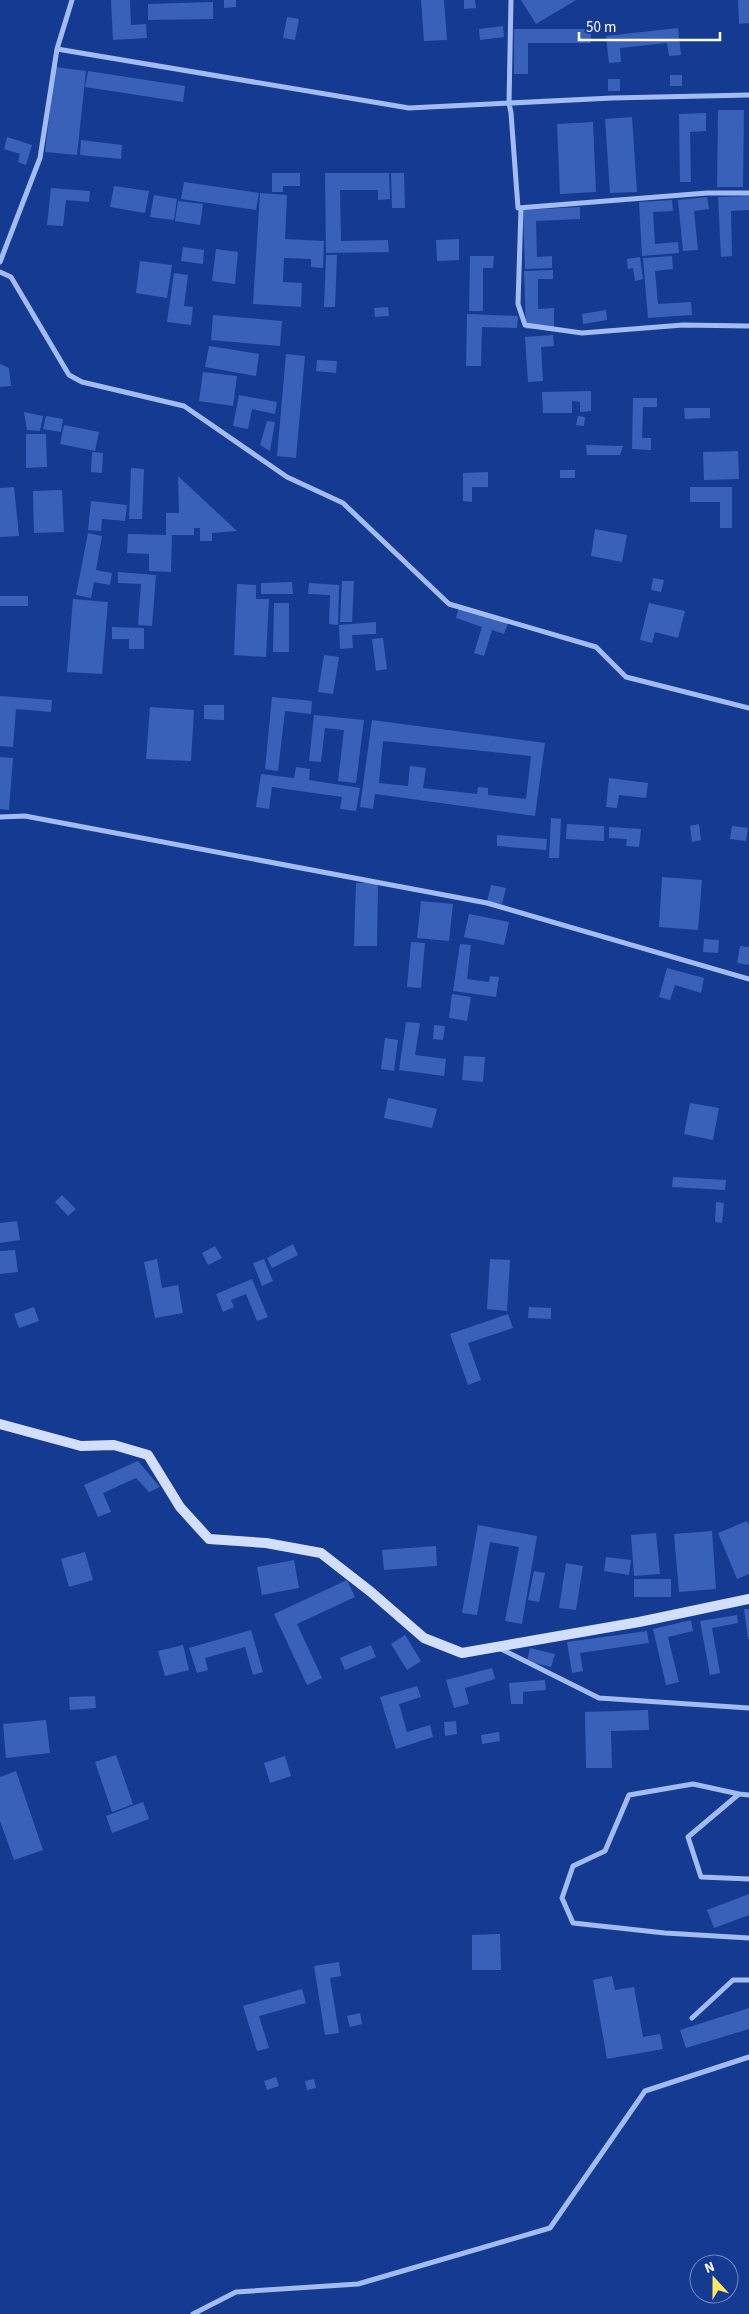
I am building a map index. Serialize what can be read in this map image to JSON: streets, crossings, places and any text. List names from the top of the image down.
{
  "scale_bar": "50 m",
  "north": "top"
}
